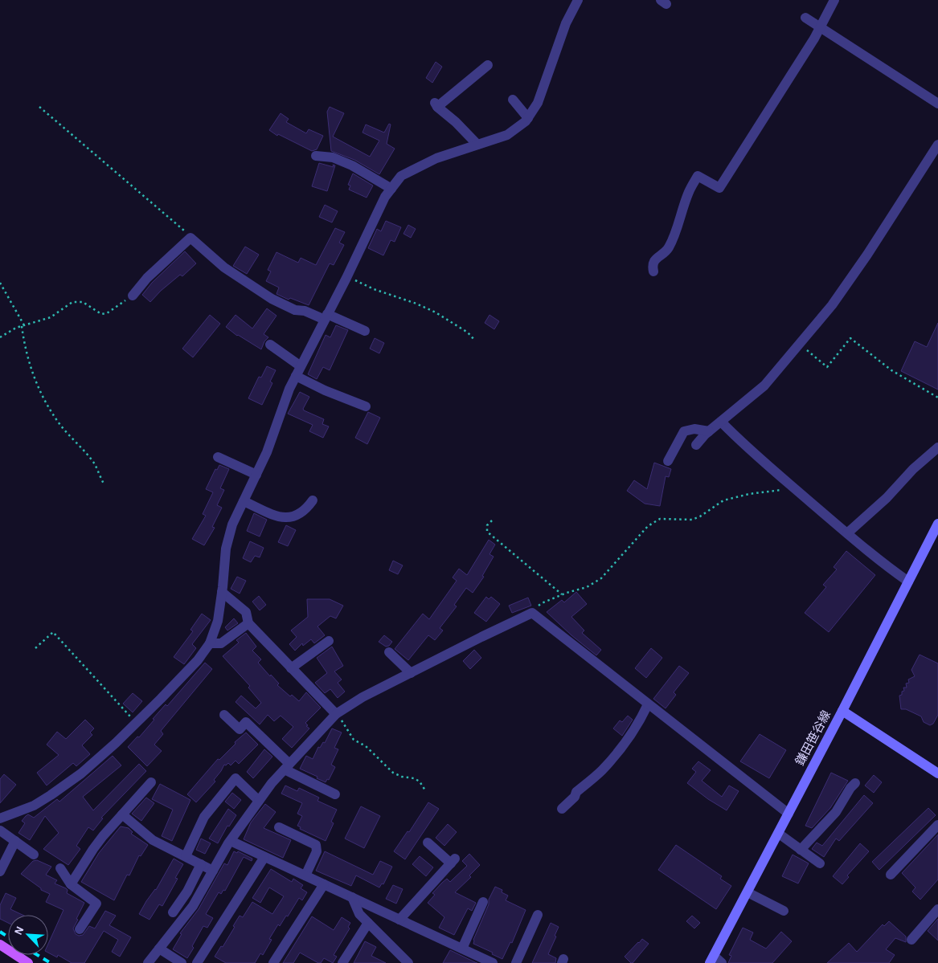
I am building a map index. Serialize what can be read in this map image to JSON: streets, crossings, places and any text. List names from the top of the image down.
{
  "streets": {
    "street": ["鎌田笹谷線"]
  },
  "north": "top left"
}
